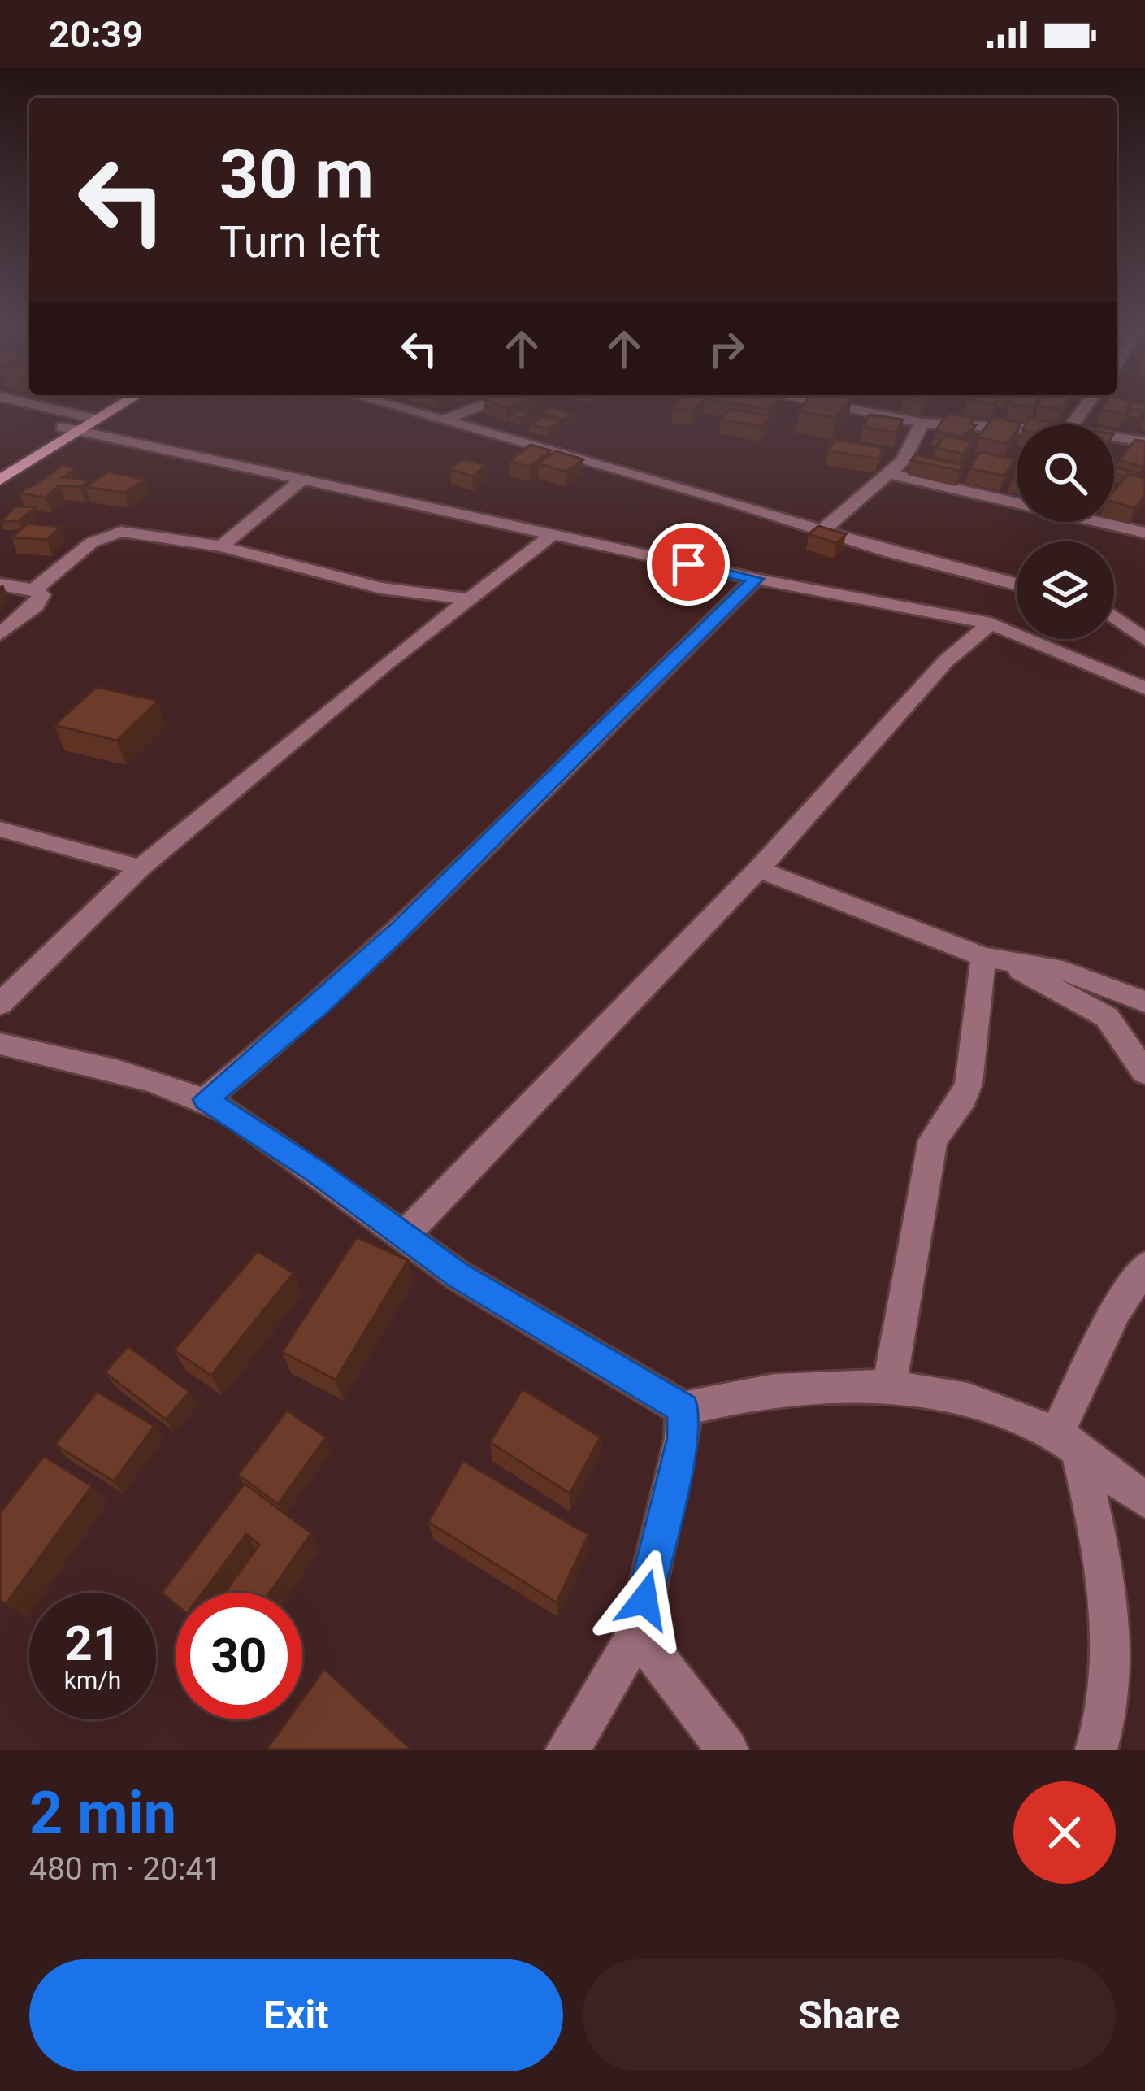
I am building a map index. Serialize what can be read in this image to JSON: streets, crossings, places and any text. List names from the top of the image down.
{
  "page": {
    "status": "20:39",
    "turn": ["30 m", "Turn left"],
    "speed": "21 km/h",
    "limit": "30",
    "heading": ["2 min", "480 m · 20:41"],
    "buttons": ["Exit", "Share"]
  }
}
